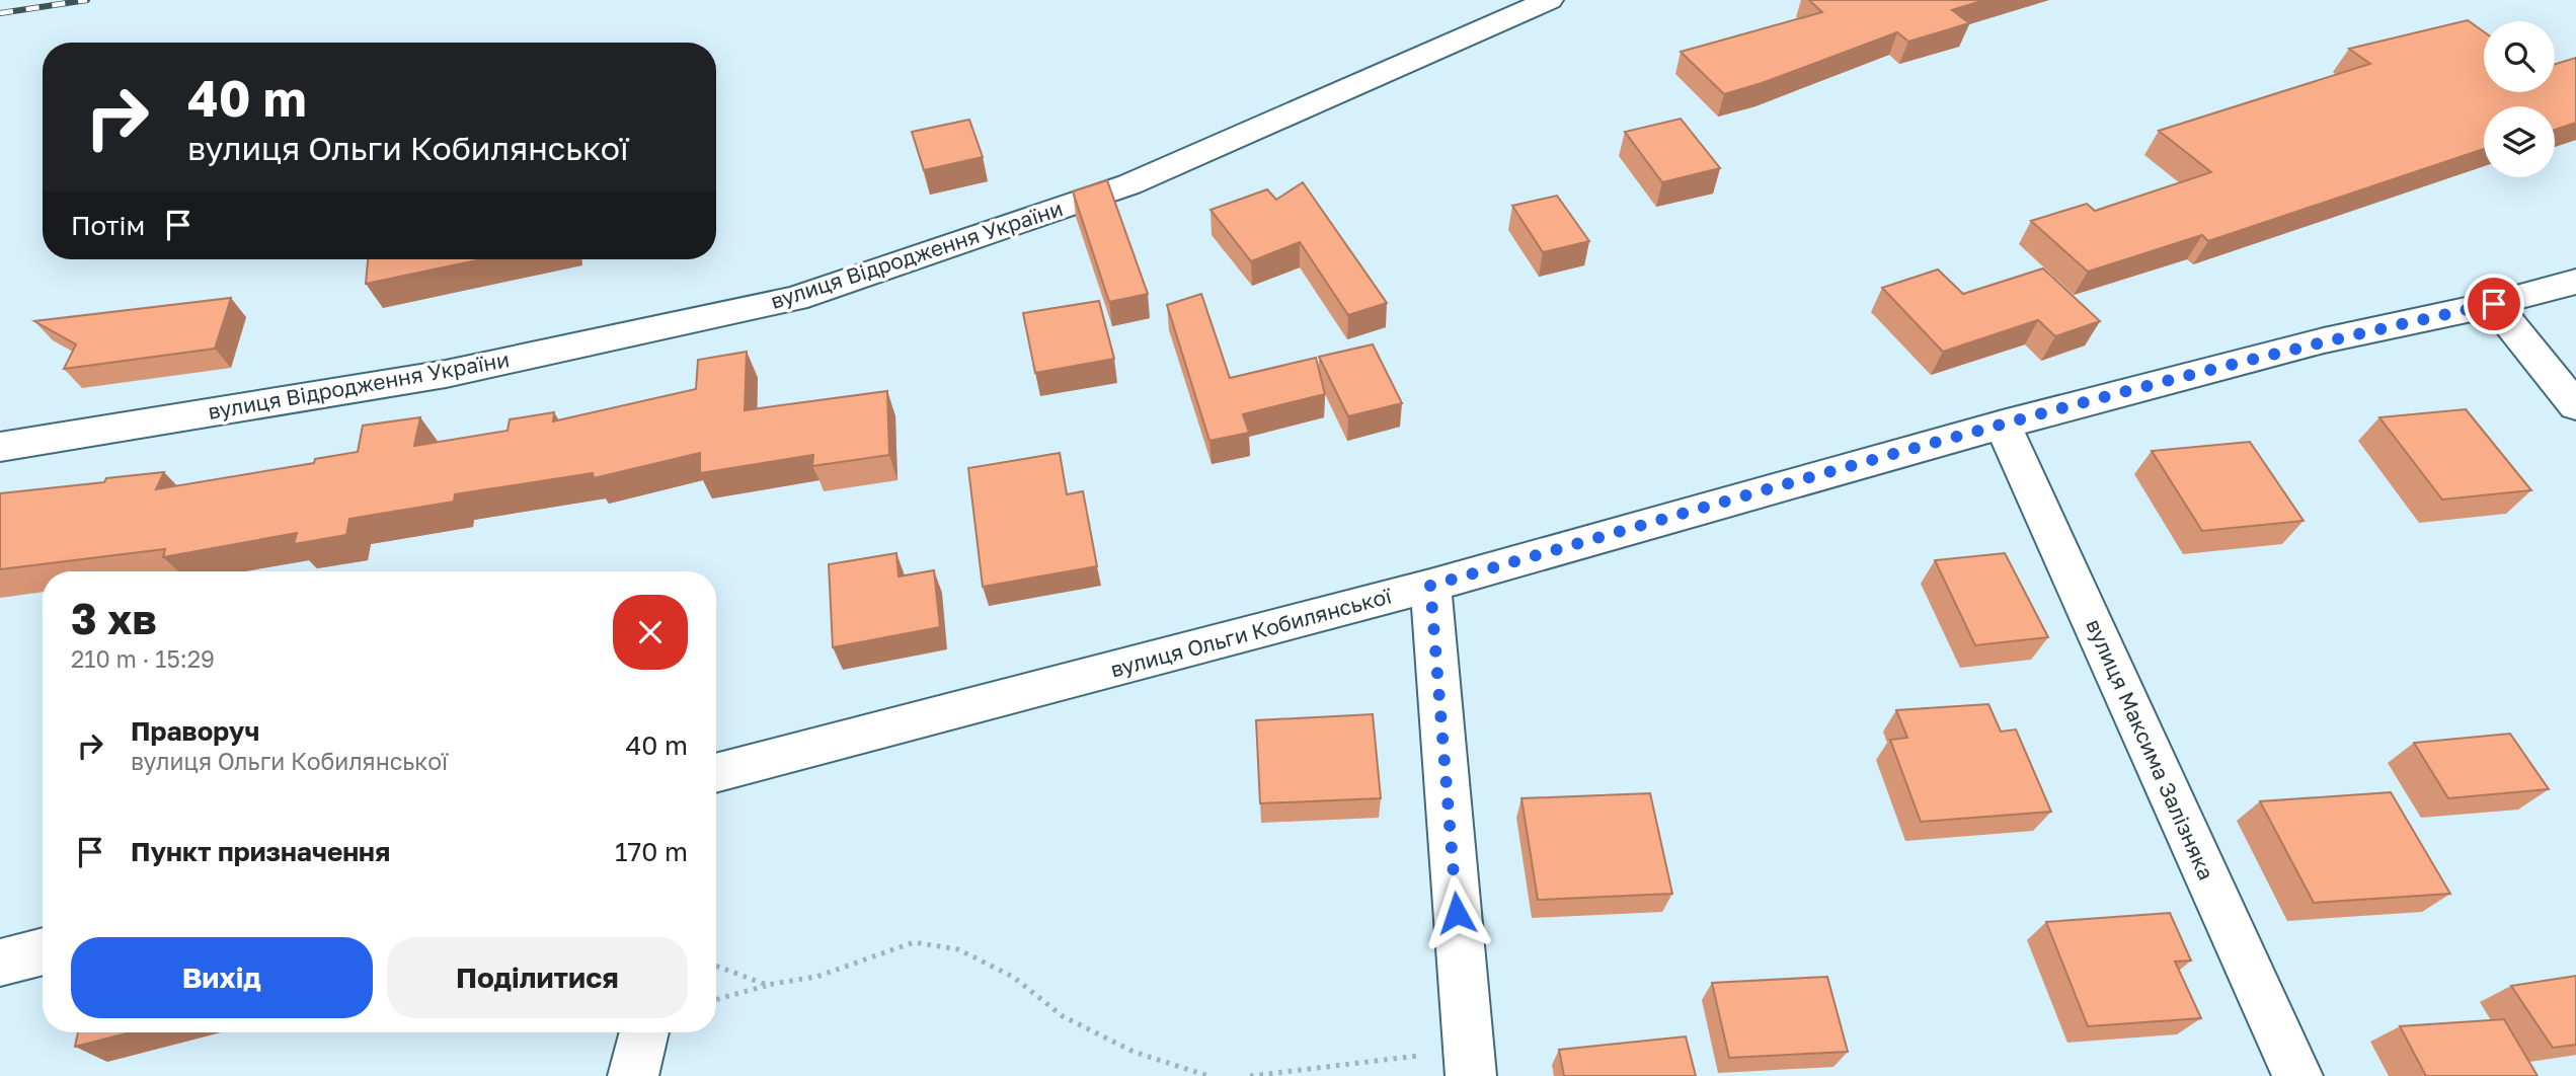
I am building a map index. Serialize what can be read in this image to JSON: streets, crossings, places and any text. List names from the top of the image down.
{
  "streets": {
    "street": ["вулиця Відродження України", "вулиця Ольги Кобилянської", "вулиця Максима Залізняка"]
  },
  "crossings": [
    ["вулиця Ольги Кобилянської", "вулиця Максима Залізняка"]
  ],
  "page": {
    "turn": ["40 m", "вулиця Ольги Кобилянської"],
    "then": "Потім",
    "heading": ["3 хв", "210 m · 15:29"],
    "list": [
      {
        "name": "Праворуч",
        "note": "вулиця Ольги Кобилянської",
        "value": "40 m"
      },
      {
        "name": "Пункт призначення",
        "value": "170 m"
      }
    ],
    "buttons": ["Вихід", "Поділитися"]
  }
}
